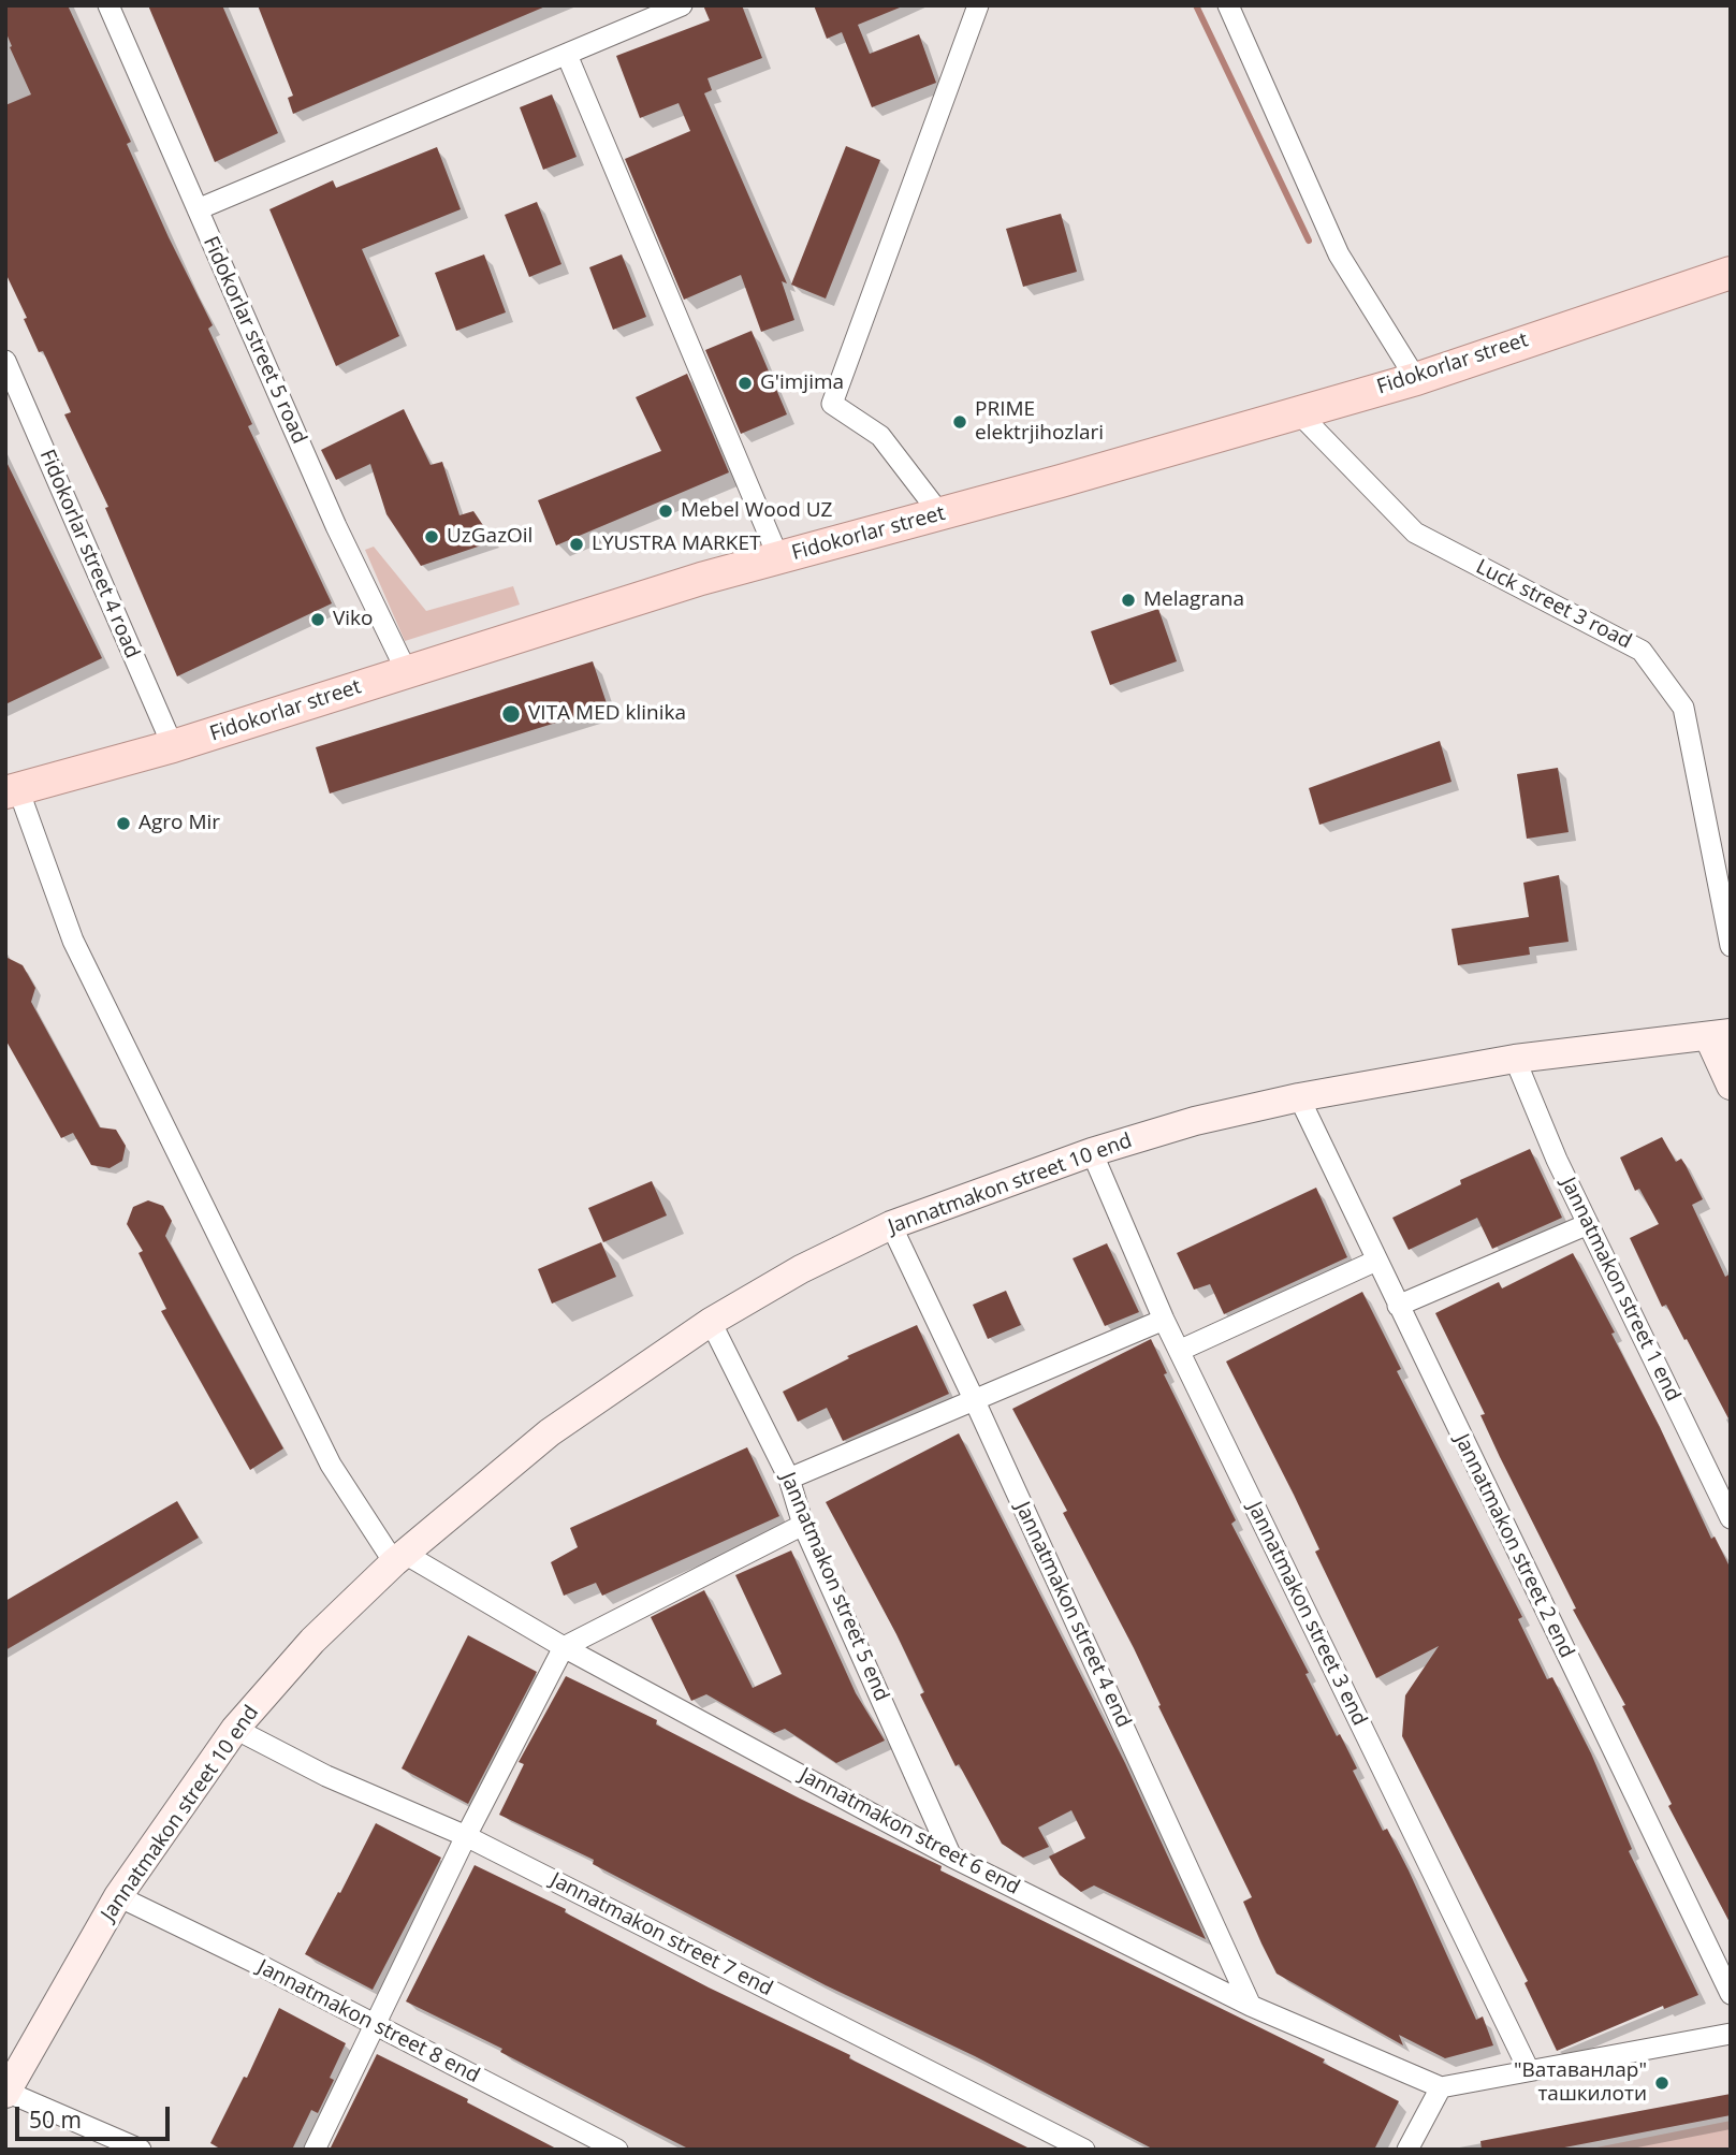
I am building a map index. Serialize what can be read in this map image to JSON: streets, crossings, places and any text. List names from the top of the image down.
{
  "streets": {
    "main road": ["Fidokorlar street"],
    "street": [
      "Fidokorlar street 5 road",
      "Fidokorlar street 4 road",
      "Luck street 3 road",
      "Jannatmakon street 10 end",
      "Jannatmakon street 1 end",
      "Jannatmakon street 2 end",
      "Jannatmakon street 5 end",
      "Jannatmakon street 3 end",
      "Jannatmakon street 4 end",
      "Jannatmakon street 6 end",
      "Jannatmakon street 7 end",
      "Jannatmakon street 8 end"
    ]
  },
  "crossings": [
    ["Fidokorlar street 5 road", "Fidokorlar street"],
    ["Fidokorlar street", "Fidokorlar street 4 road"],
    ["Fidokorlar street", "Luck street 3 road"],
    ["Jannatmakon street 10 end", "Jannatmakon street 1 end"],
    ["Jannatmakon street 10 end", "Jannatmakon street 2 end"],
    ["Jannatmakon street 10 end", "Jannatmakon street 5 end"],
    ["Jannatmakon street 10 end", "Jannatmakon street 3 end"],
    ["Jannatmakon street 10 end", "Jannatmakon street 4 end"],
    ["Jannatmakon street 10 end", "Jannatmakon street 6 end"],
    ["Jannatmakon street 10 end", "Jannatmakon street 7 end"],
    ["Jannatmakon street 10 end", "Jannatmakon street 8 end"],
    ["Jannatmakon street 5 end", "Jannatmakon street 6 end"],
    ["Jannatmakon street 4 end", "Jannatmakon street 6 end"]
  ],
  "places": [
    "G'imjima",
    "PRIME elektrjihozlari",
    "Mebel Wood UZ",
    "UzGazOil",
    "LYUSTRA MARKET",
    "Melagrana",
    "Viko",
    "VITA MED klinika",
    "Agro Mir",
    "\"Ватаванлар\" ташкилоти"
  ],
  "scale_bar": "50 m"
}
